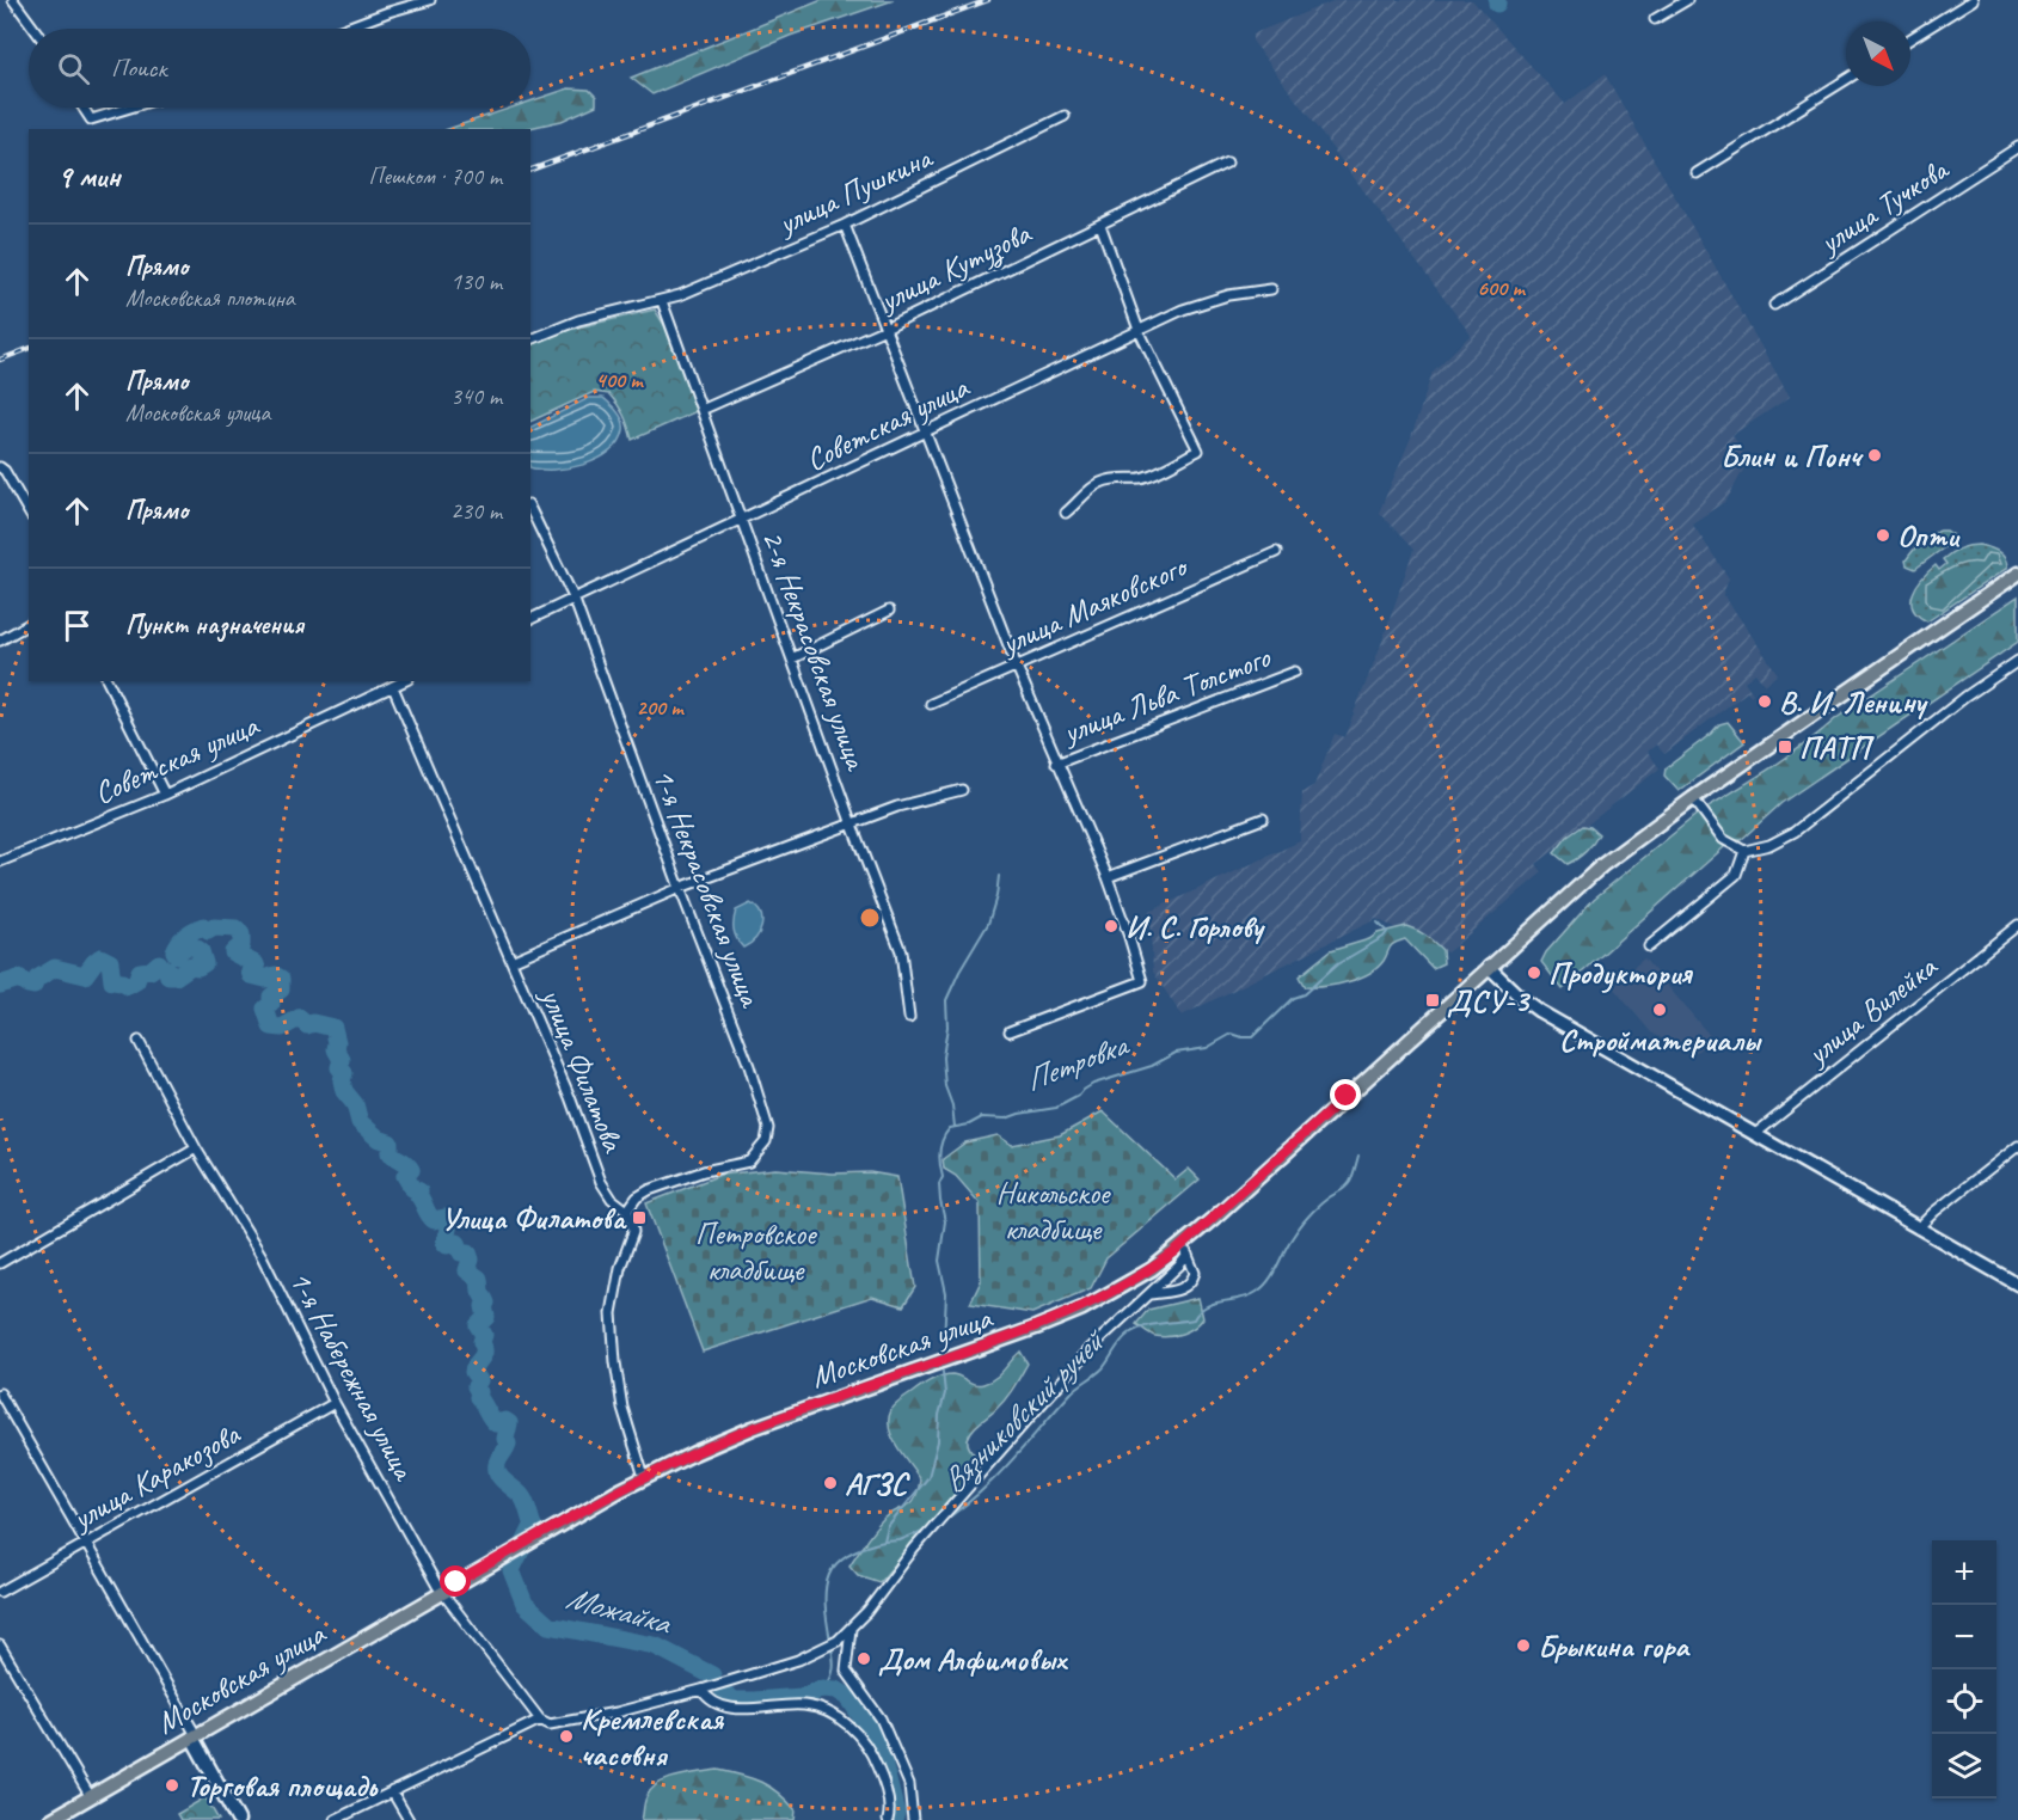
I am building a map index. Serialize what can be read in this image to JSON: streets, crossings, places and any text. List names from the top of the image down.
{
  "streets": {
    "main road": ["Московская улица"],
    "street": [
      "улица Пушкина",
      "улица Тучкова",
      "улица Кутузова",
      "Советская улица",
      "улица Маяковского",
      "2-я Некрасовская улица",
      "улица Льва Толстого",
      "1-я Некрасовская улица",
      "улица Вилейка",
      "улица Филатова",
      "1-я Набережная улица",
      "улица Каракозова"
    ]
  },
  "crossings": [
    ["улица Пушкина", "2-я Некрасовская улица"],
    ["улица Кутузова", "2-я Некрасовская улица"],
    ["Советская улица", "2-я Некрасовская улица"],
    ["Советская улица", "1-я Некрасовская улица"],
    ["Советская улица", "улица Филатова"],
    ["1-я Некрасовская улица", "улица Филатова"],
    ["Московская улица", "1-я Набережная улица"],
    ["1-я Набережная улица", "улица Каракозова"]
  ],
  "water": ["Петровка", "Вязниковский ручей", "Можайка"],
  "parks": ["Никольское кладбище", "Петровское кладбище"],
  "places": {
    "other": [
      "Блин и Понч",
      "Опти",
      "В. И. Ленину",
      "И. С. Горлову",
      "Продуктория",
      "Стройматериалы",
      "АГЗС",
      "Брыкина гора",
      "Дом Алфимовых",
      "Кремлевская часовня",
      "Торговая площадь"
    ],
    "transit": ["ПАТП", "ДСУ-3", "Улица Филатова"]
  },
  "north": "bottom right",
  "page": {
    "search": "Поиск",
    "heading": ["9 мин", "Пешком · 700 m"],
    "list": [
      ["Прямо", "Московская плотина", "130 m"],
      ["Прямо", "Московская улица", "340 m"],
      ["Прямо", "230 m"],
      "Пункт назначения"
    ],
    "map_buttons": ["+", "−"]
  },
  "rings": ["600 m", "400 m", "200 m"]
}
